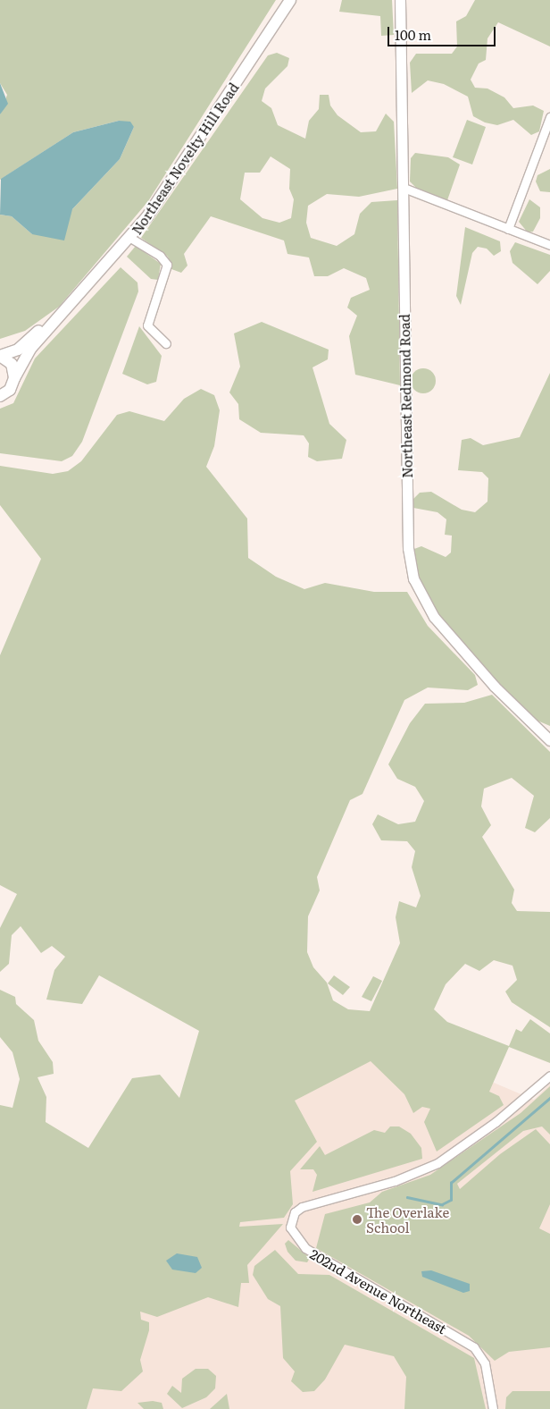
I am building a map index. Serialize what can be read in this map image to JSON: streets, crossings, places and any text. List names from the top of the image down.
{
  "streets": {
    "main road": ["Northeast Novelty Hill Road"],
    "street": ["Northeast Redmond Road", "202nd Avenue Northeast"]
  },
  "places": ["The Overlake School"],
  "scale_bar": "100 m"
}
